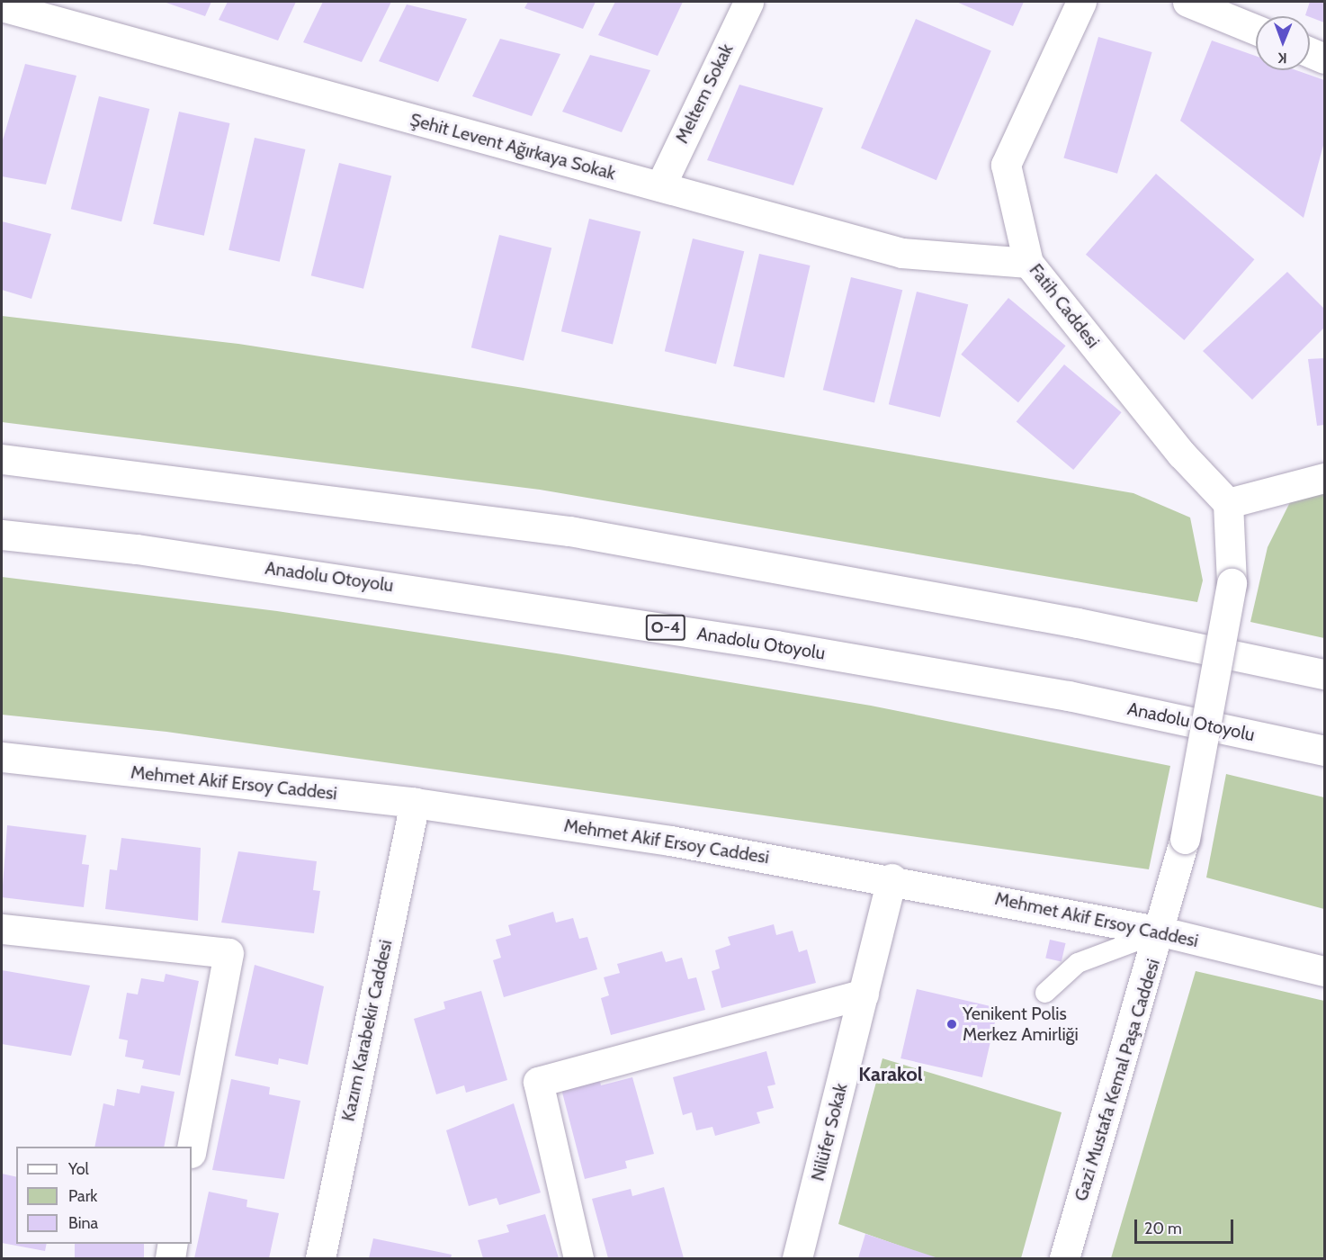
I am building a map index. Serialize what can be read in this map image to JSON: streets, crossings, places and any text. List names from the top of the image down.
{
  "streets": {
    "main road": [
      "Meltem Sokak",
      "Şehit Levent Ağırkaya Sokak",
      "Fatih Caddesi",
      "Anadolu Otoyolu",
      "O-4",
      "Mehmet Akif Ersoy Caddesi",
      "Kazım Karabekir Caddesi",
      "Gazi Mustafa Kemal Paşa Caddesi",
      "Nilüfer Sokak"
    ]
  },
  "crossings": [
    ["Meltem Sokak", "Şehit Levent Ağırkaya Sokak"],
    ["Şehit Levent Ağırkaya Sokak", "Fatih Caddesi"],
    ["Fatih Caddesi", "Gazi Mustafa Kemal Paşa Caddesi"],
    ["Mehmet Akif Ersoy Caddesi", "Kazım Karabekir Caddesi"],
    ["Mehmet Akif Ersoy Caddesi", "Gazi Mustafa Kemal Paşa Caddesi"],
    ["Mehmet Akif Ersoy Caddesi", "Nilüfer Sokak"]
  ],
  "districts": ["Karakol"],
  "places": ["Yenikent Polis Merkez Amirliği"],
  "legend": ["Yol", "Park", "Bina"],
  "scale_bar": "20 m",
  "north": "bottom"
}
